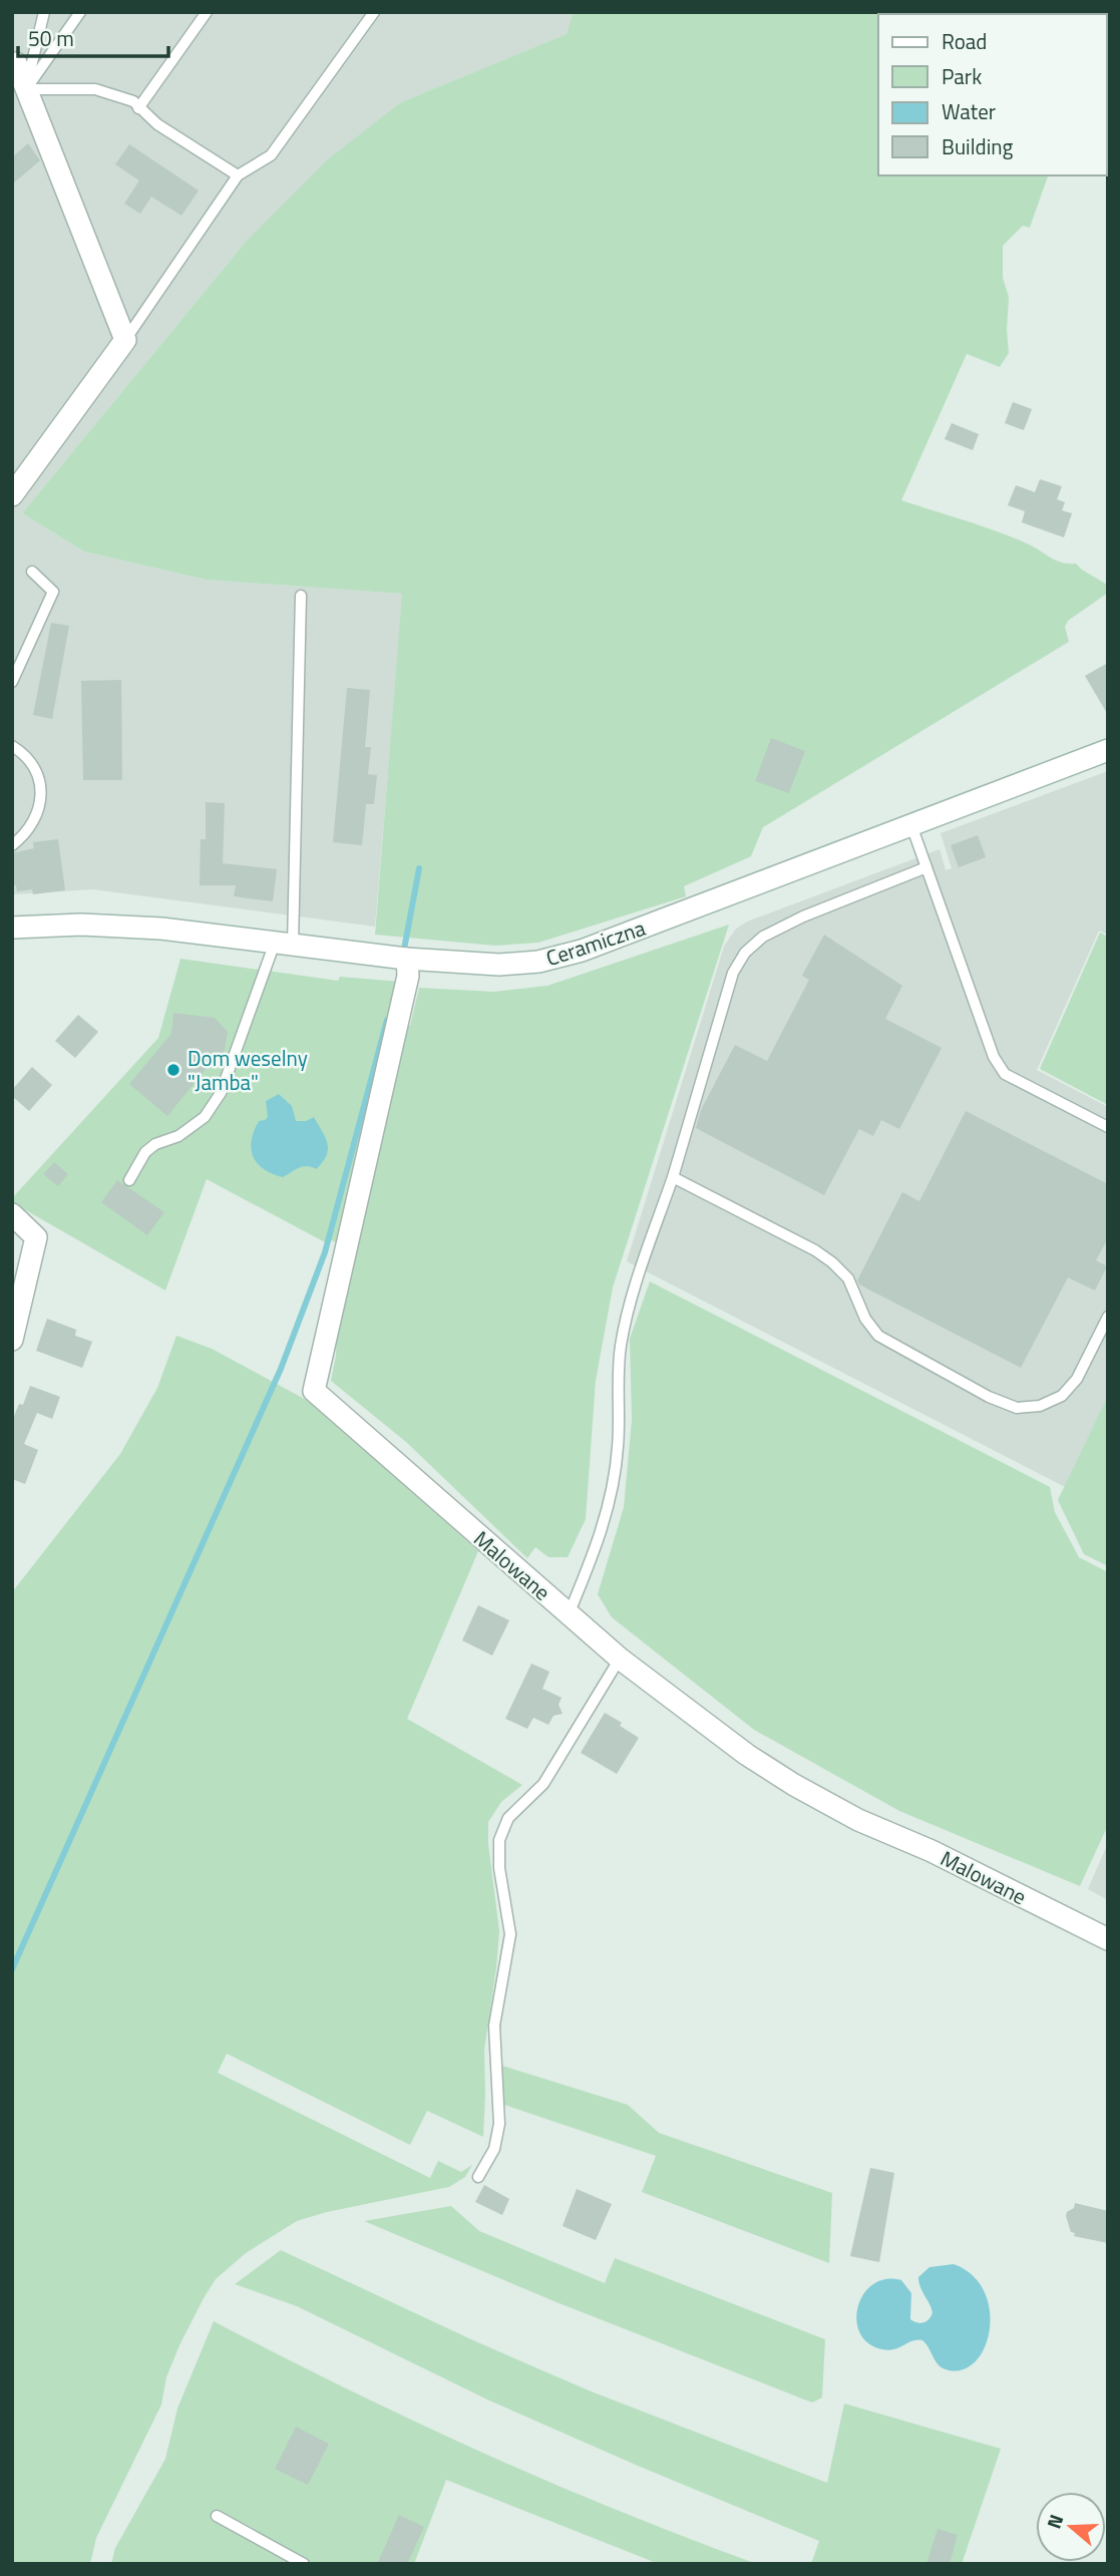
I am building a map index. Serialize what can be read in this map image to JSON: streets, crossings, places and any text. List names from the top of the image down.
{
  "streets": {
    "street": ["Ceramiczna", "Malowane"]
  },
  "crossings": [
    ["Ceramiczna", "Malowane"]
  ],
  "places": ["Dom weselny \"Jamba\""],
  "legend": [
    "Road",
    "Park",
    "Water",
    "Building"
  ],
  "scale_bar": "50 m",
  "north": "left"
}
